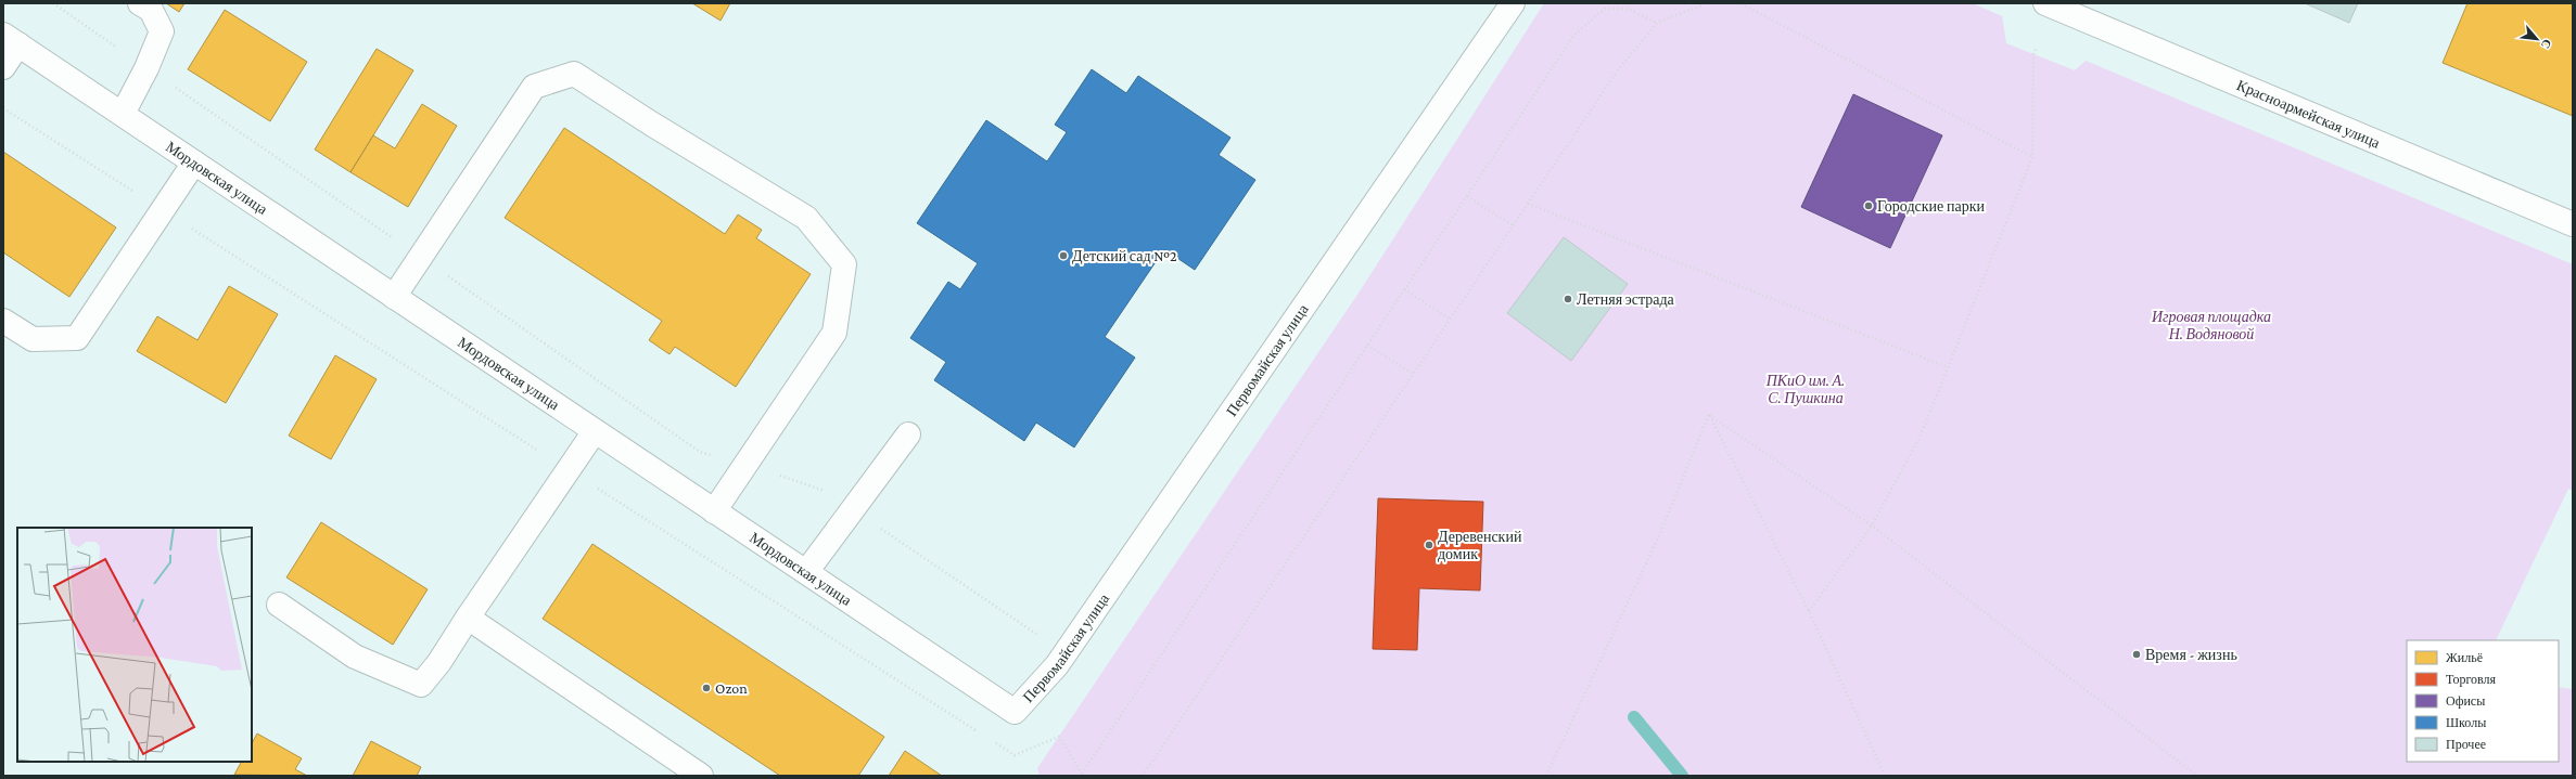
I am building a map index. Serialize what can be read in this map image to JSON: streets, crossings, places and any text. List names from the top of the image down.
{
  "streets": {
    "street": ["Красноармейская улица", "Мордовская улица", "Первомайская улица"]
  },
  "crossings": [
    ["Мордовская улица", "Первомайская улица"]
  ],
  "parks": ["Игровая площадка Н. Водяновой", "ПКиО им. А. С. Пушкина"],
  "places": [
    "Городские парки",
    "Детский сад №2",
    "Летняя эстрада",
    "Деревенский домик",
    "Время - жизнь",
    "Ozon"
  ],
  "legend": [
    "Жильё",
    "Торговля",
    "Офисы",
    "Школы",
    "Прочее"
  ],
  "north": "bottom right"
}
